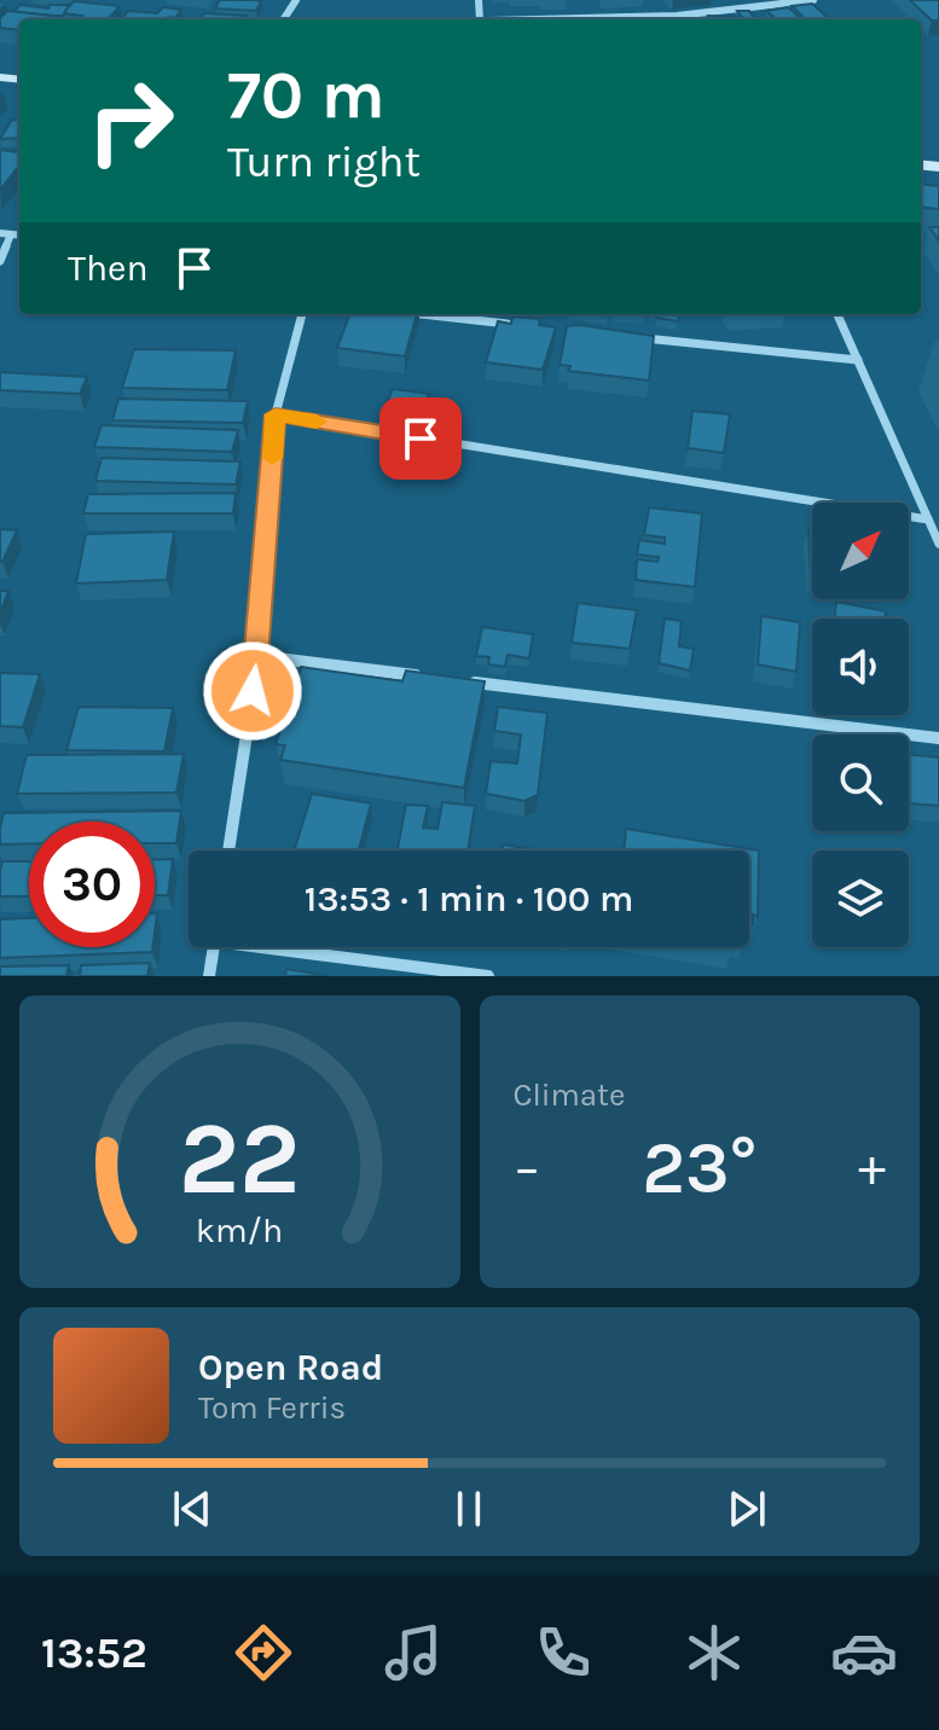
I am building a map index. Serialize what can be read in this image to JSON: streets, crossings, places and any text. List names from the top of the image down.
{
  "north": "top right",
  "page": {
    "turn": ["70 m", "Turn right"],
    "then": "Then",
    "limit": "30",
    "trip": "13:53 · 1 min · 100 m",
    "tile": "Climate",
    "heat": ["−", "23°", "+"],
    "song": ["Open Road", "Tom Ferris"],
    "tabs": "13:52",
    "gauge": ["22", "km/h"]
  }
}
